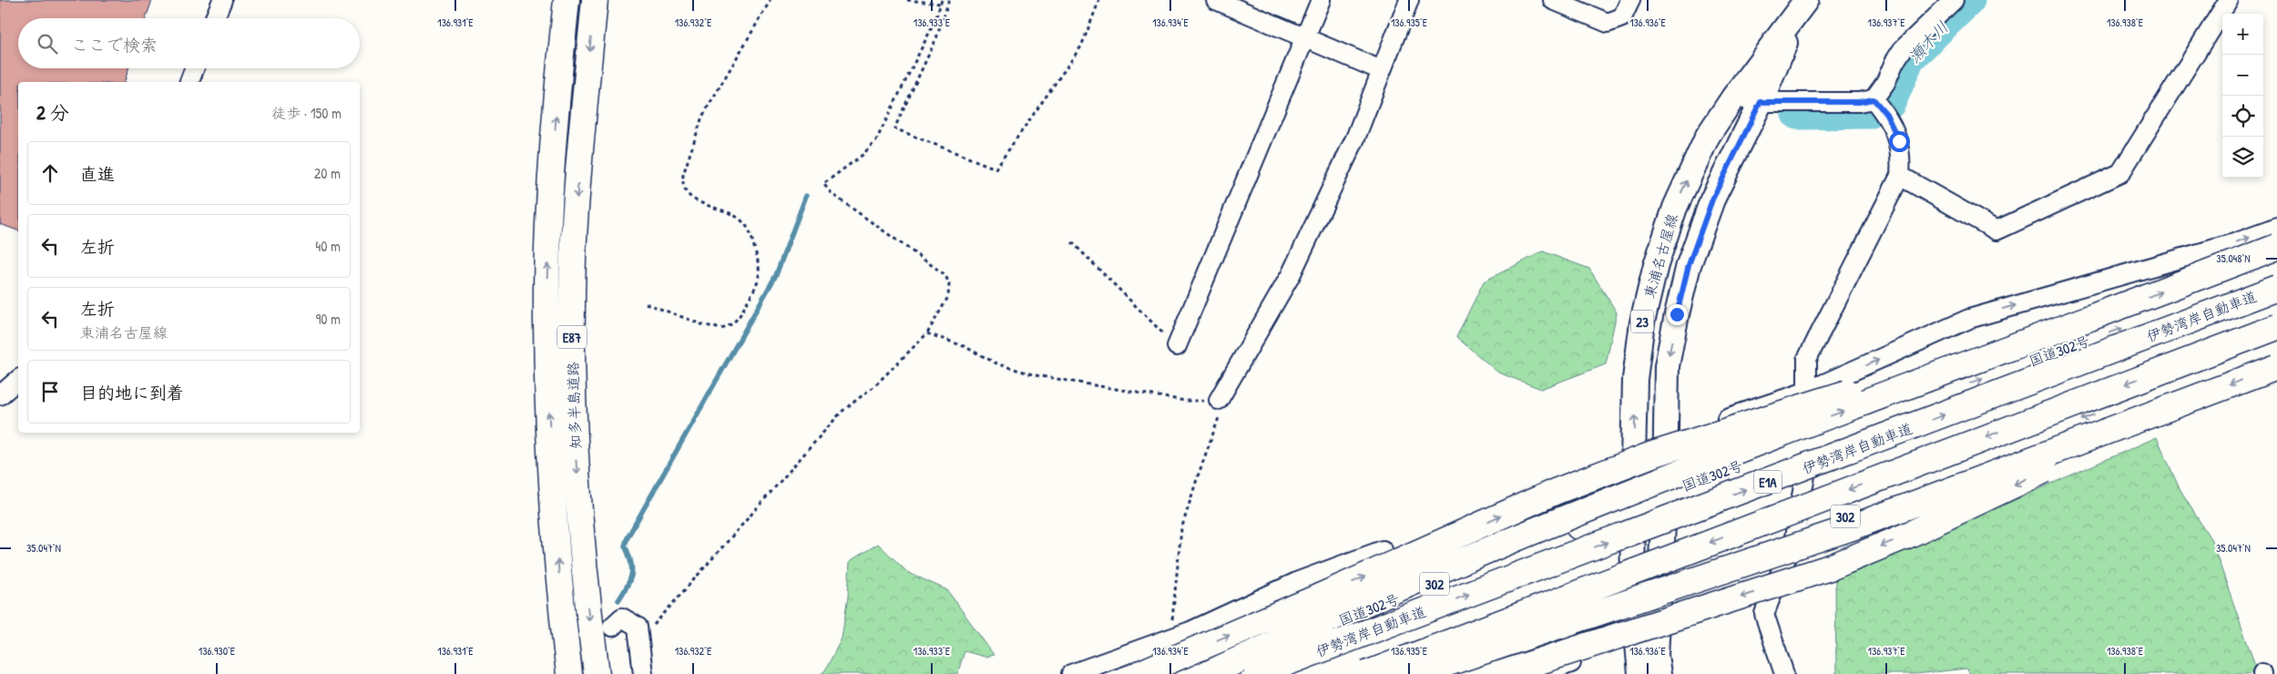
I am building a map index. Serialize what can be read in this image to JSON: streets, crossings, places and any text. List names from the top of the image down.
{
  "streets": {
    "highway": [
      "伊勢湾岸自動車道",
      "E87",
      "国道302号",
      "知多半島道路",
      "E1A",
      "302"
    ],
    "main road": ["東浦名古屋線", "23"]
  },
  "crossings": [
    ["東浦名古屋線", "国道302号"],
    ["東浦名古屋線", "302"]
  ],
  "water": ["瀬木川"],
  "page": {
    "map_buttons": ["+", "−"],
    "search": "ここで検索",
    "heading": ["2 分", "徒歩 · 150 m"],
    "list": [
      ["直進", "20 m"],
      ["左折", "40 m"],
      ["左折", "東浦名古屋線", "90 m"],
      "目的地に到着"
    ]
  },
  "coordinates": [
    "136.931°E",
    "136.932°E",
    "136.933°E",
    "136.934°E",
    "136.935°E",
    "136.936°E",
    "136.937°E",
    "136.938°E",
    "35.048°N",
    "35.047°N",
    "136.930°E"
  ]
}
